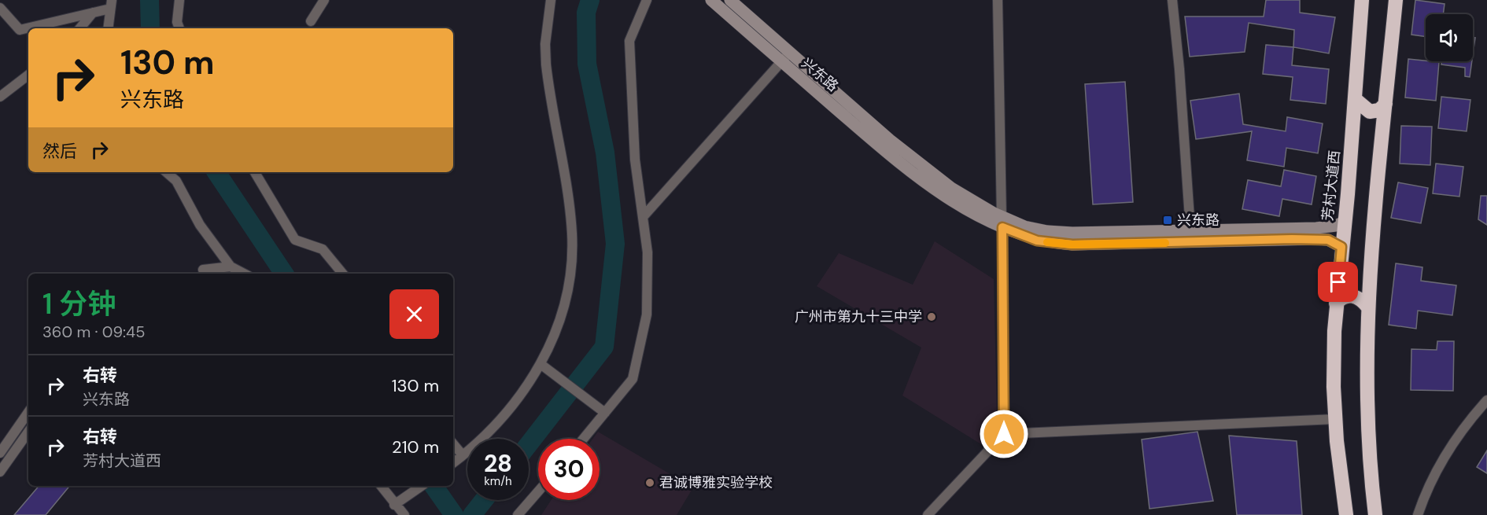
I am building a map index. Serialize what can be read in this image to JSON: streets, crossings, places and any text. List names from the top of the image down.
{
  "streets": {
    "highway": ["芳村大道西"],
    "street": ["兴东路"]
  },
  "crossings": [
    ["兴东路", "芳村大道西"]
  ],
  "places": {
    "transit": ["兴东路"],
    "other": ["广州市第九十三中学", "君诚博雅实验学校"]
  },
  "page": {
    "turn": ["130 m", "兴东路"],
    "then": "然后",
    "heading": ["1 分钟", "360 m · 09:45"],
    "list": [
      {
        "name": "右转",
        "note": "兴东路",
        "value": "130 m"
      },
      {
        "name": "右转",
        "note": "芳村大道西",
        "value": "210 m"
      }
    ],
    "speed": "28 km/h",
    "limit": "30"
  }
}
